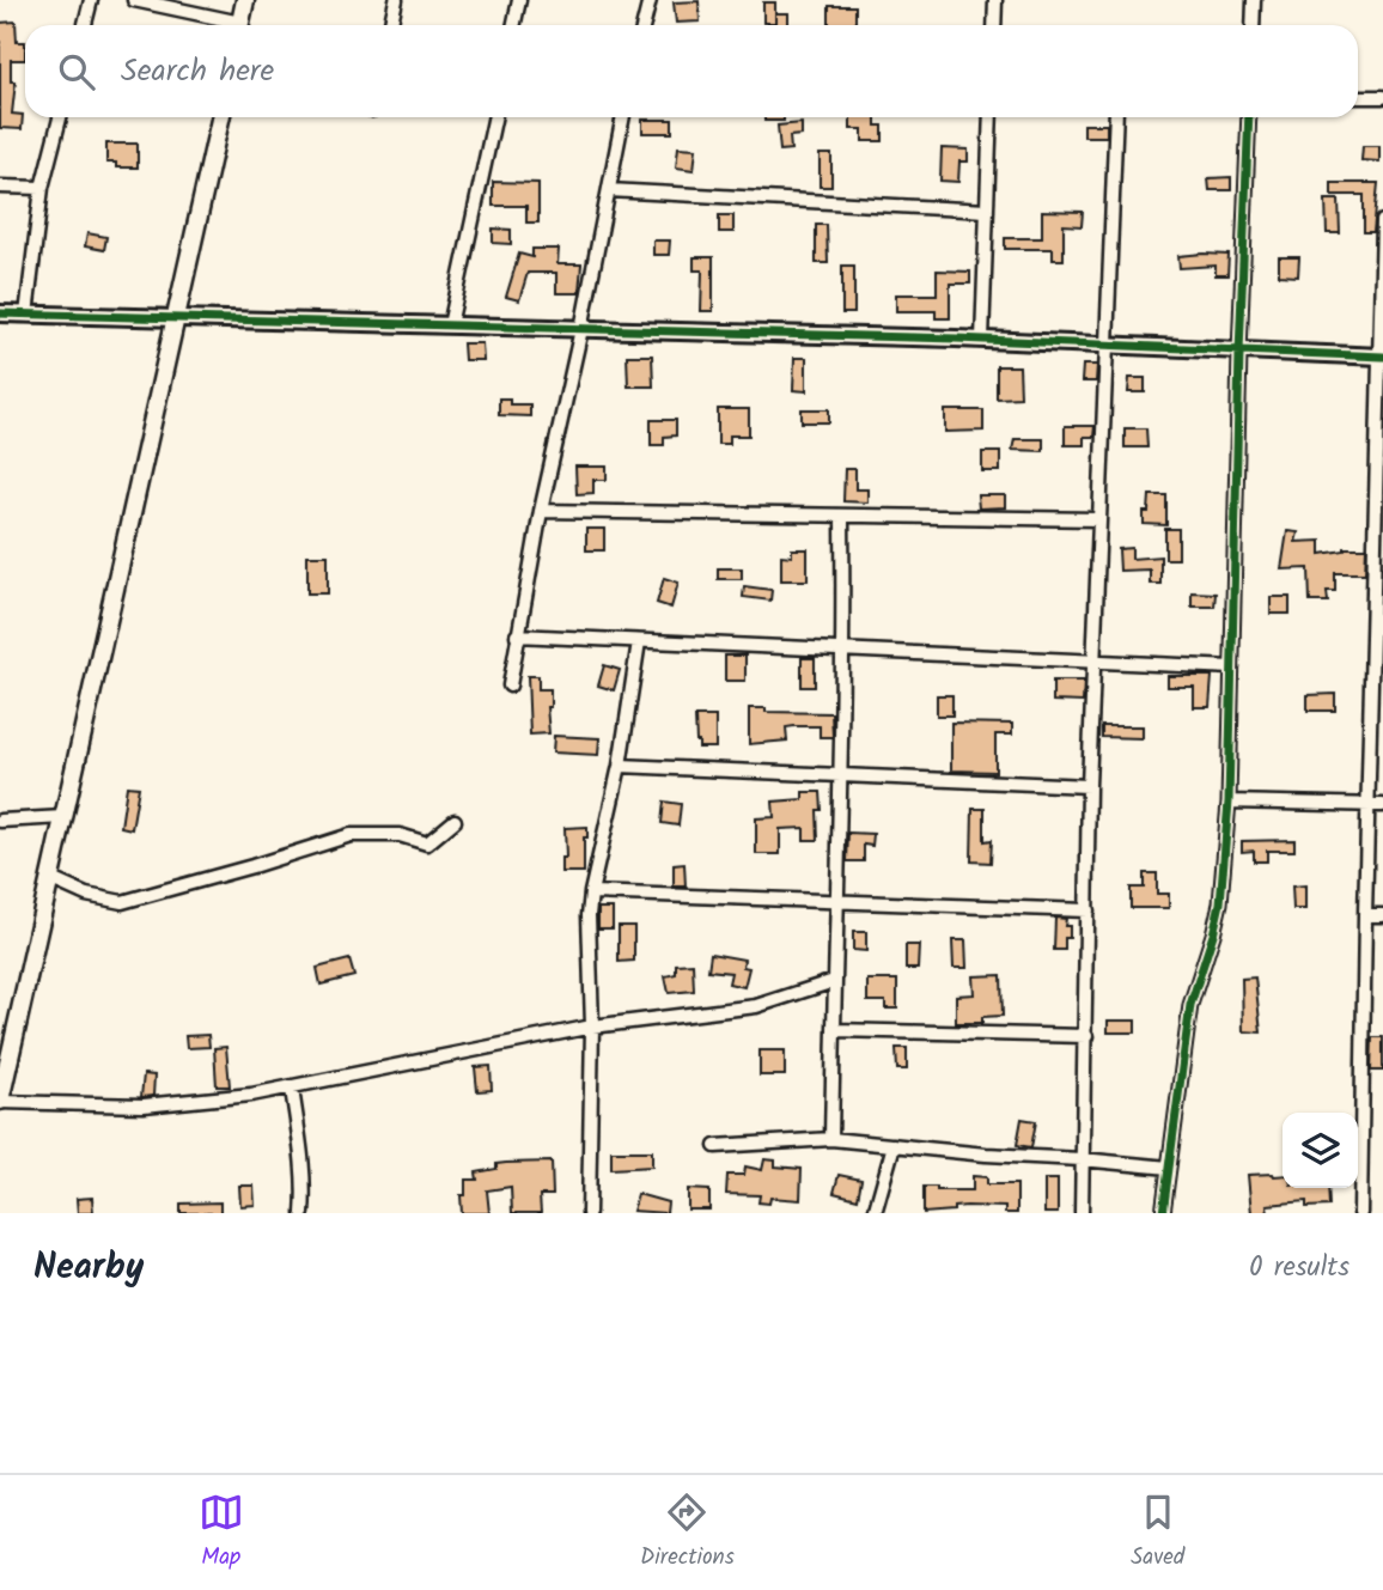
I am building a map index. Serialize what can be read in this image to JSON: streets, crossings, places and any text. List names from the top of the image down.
{
  "page": {
    "search": "Search here",
    "heading": ["Nearby", "0 results"],
    "nav": ["Map", "Directions", "Saved"]
  }
}
